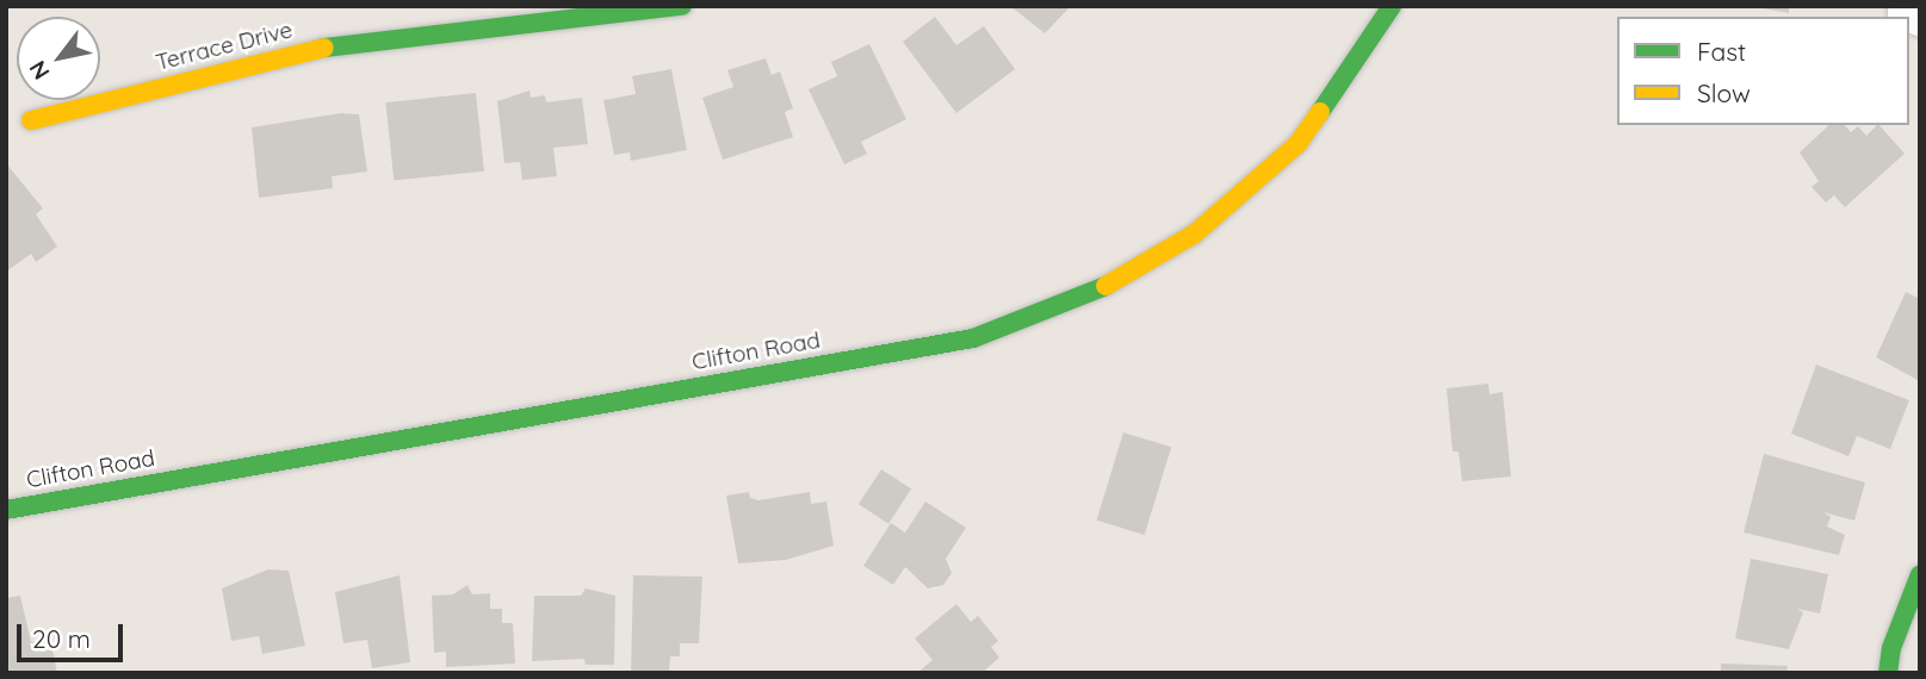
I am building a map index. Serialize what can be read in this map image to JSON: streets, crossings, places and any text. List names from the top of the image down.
{
  "streets": {
    "street": ["Terrace Drive", "Clifton Road"]
  },
  "legend": ["Fast", "Slow"],
  "scale_bar": "20 m",
  "north": "bottom left"
}
